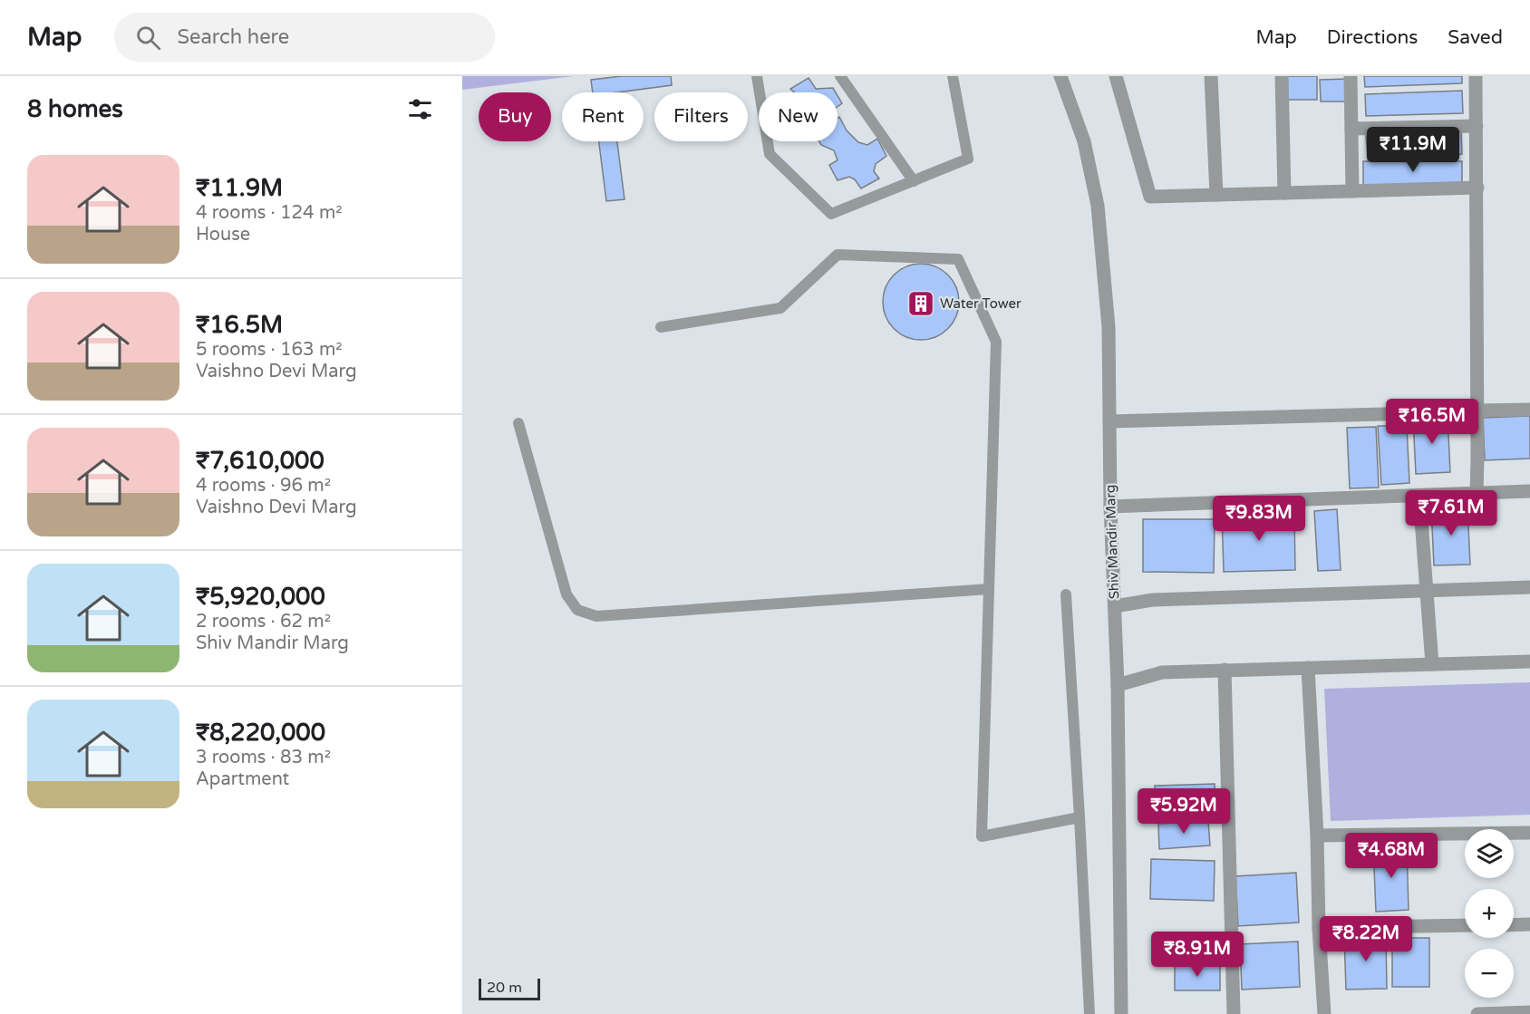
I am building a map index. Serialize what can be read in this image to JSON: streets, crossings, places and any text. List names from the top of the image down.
{
  "streets": {
    "street": ["Shiv Mandir Marg"]
  },
  "places": {
    "building": ["Water Tower"]
  },
  "scale_bar": "20 m",
  "page": {
    "header": "Map",
    "search": "Search here",
    "nav": ["Map", "Directions", "Saved"],
    "heading": "8 homes",
    "chip": [
      "Buy",
      "Rent",
      "Filters",
      "New"
    ],
    "price": [
      "₹11.9M",
      "₹16.5M",
      "₹7.61M",
      "₹9.83M",
      "₹5.92M",
      "₹4.68M",
      "₹8.22M",
      "₹8.91M"
    ],
    "list": [
      {
        "name": "₹11.9M",
        "note": "4 rooms · 124 m² · House"
      },
      {
        "name": "₹16.5M",
        "note": "5 rooms · 163 m² · Vaishno Devi Marg"
      },
      {
        "name": "₹7,610,000",
        "note": "4 rooms · 96 m² · Vaishno Devi Marg"
      },
      {
        "name": "₹5,920,000",
        "note": "2 rooms · 62 m² · Shiv Mandir Marg"
      },
      {
        "name": "₹8,220,000",
        "note": "3 rooms · 83 m² · Apartment"
      }
    ],
    "map_buttons": ["+", "−"],
    "scale": "20 m"
  }
}
